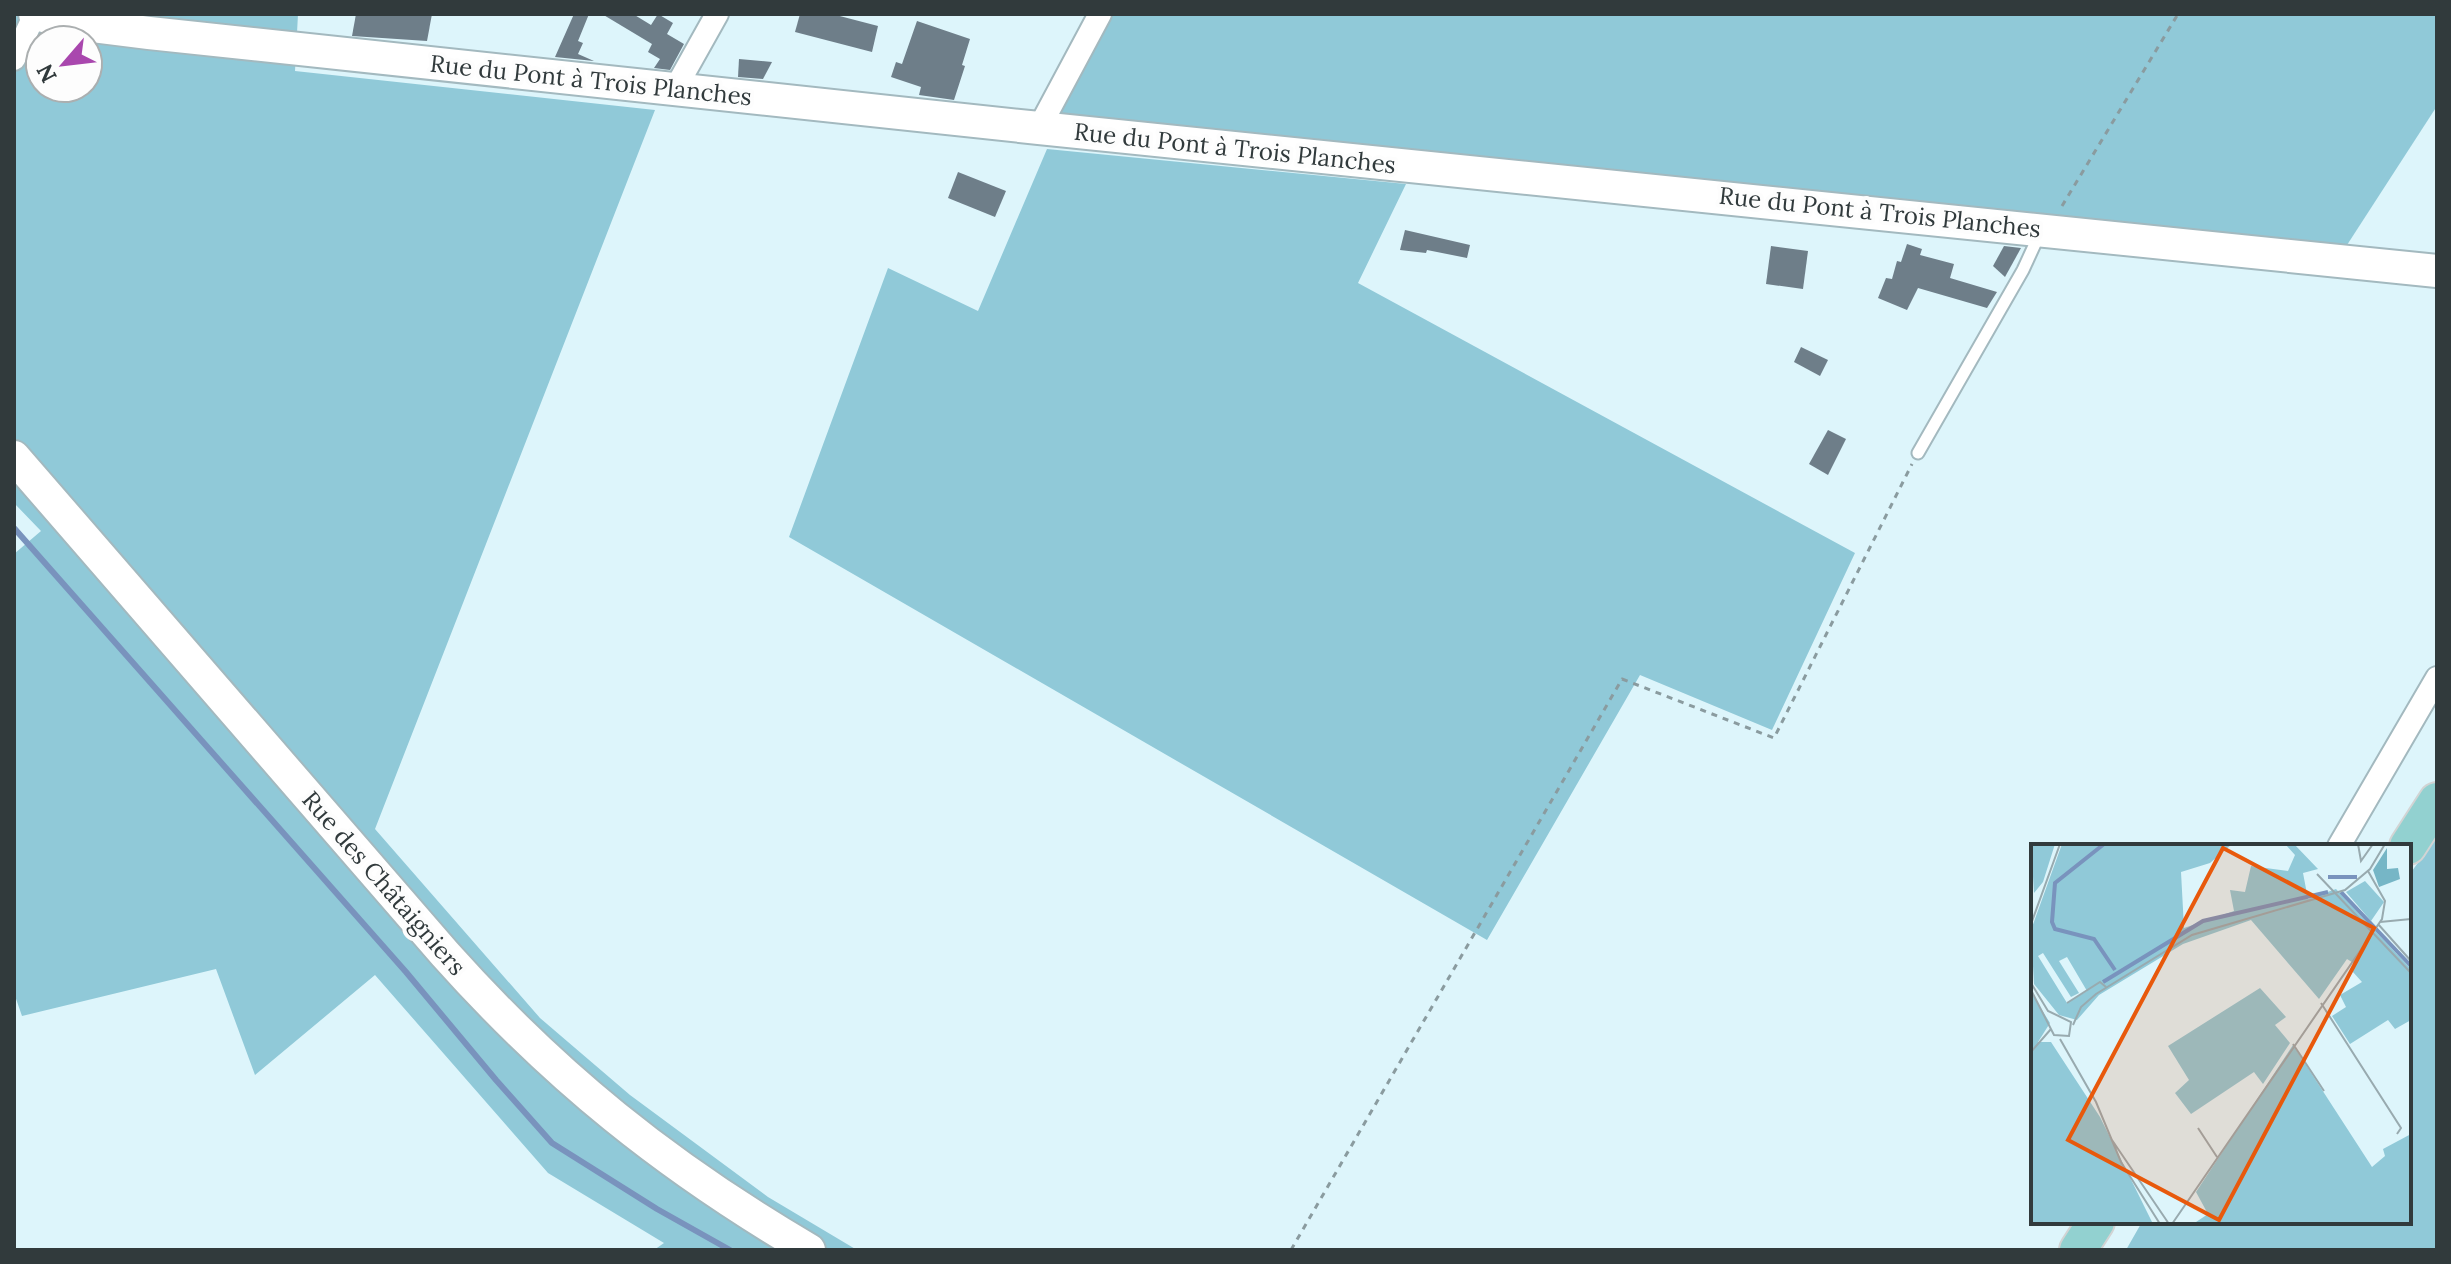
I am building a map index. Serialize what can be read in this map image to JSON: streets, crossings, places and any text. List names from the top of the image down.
{
  "streets": {
    "street": ["Rue du Pont à Trois Planches", "Rue des Châtaigniers"]
  },
  "north": "bottom left"
}
